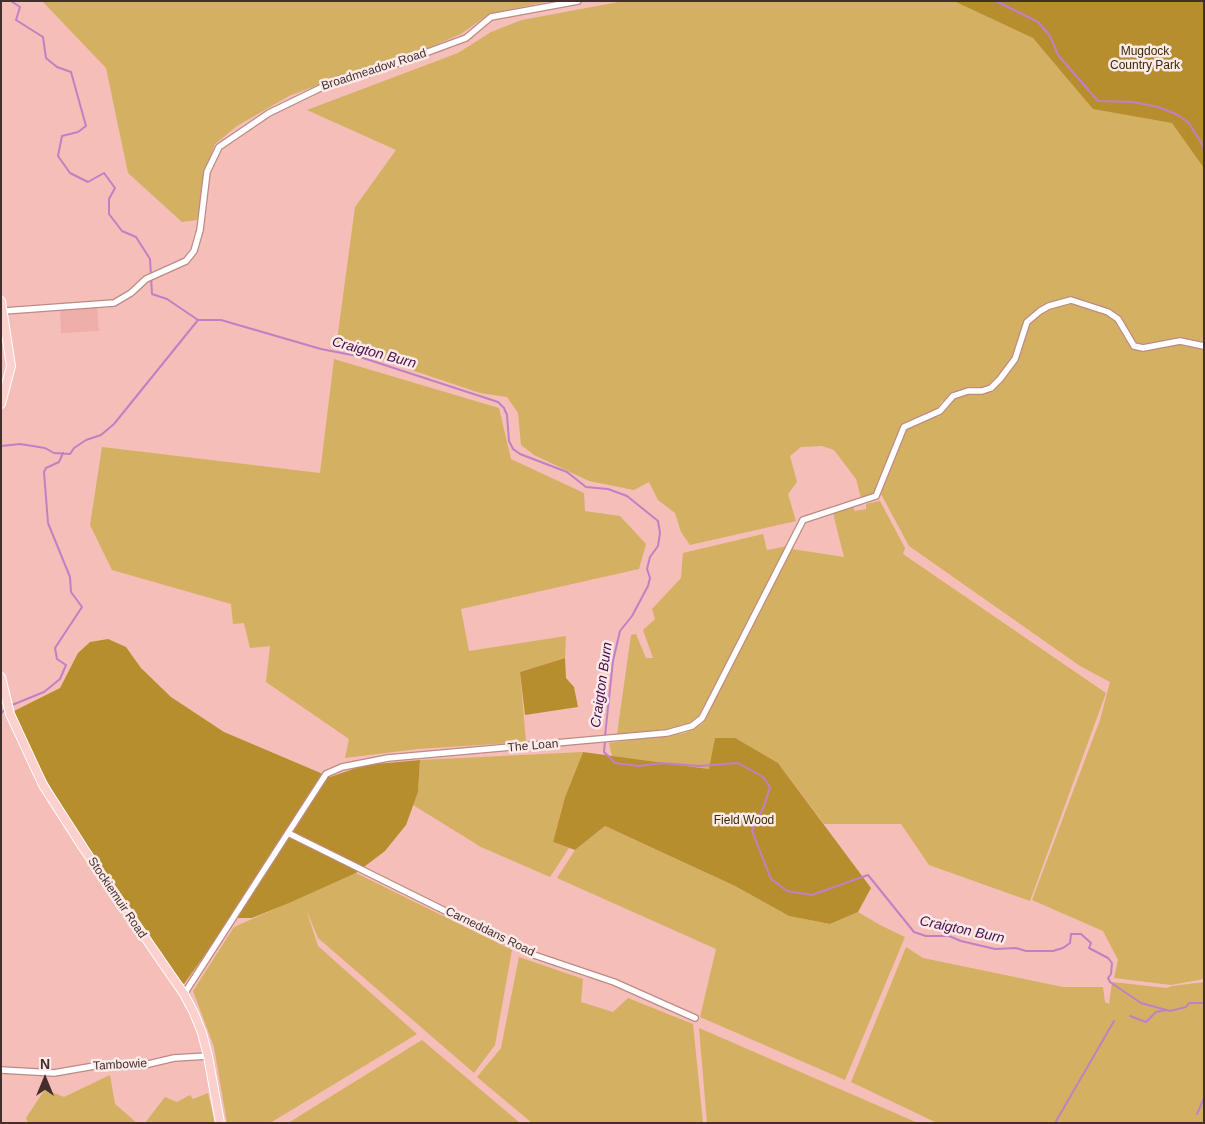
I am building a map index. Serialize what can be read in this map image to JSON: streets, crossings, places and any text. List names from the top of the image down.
{
  "streets": {
    "main road": ["Stockiemuir Road"],
    "street": [
      "Broadmeadow Road",
      "The Loan",
      "Carneddans Road",
      "Tambowie"
    ]
  },
  "crossings": [
    ["The Loan", "Stockiemuir Road"],
    ["The Loan", "Carneddans Road"],
    ["Stockiemuir Road", "Tambowie"]
  ],
  "water": ["Craigton Burn"],
  "parks": ["Mugdock Country Park", "Field Wood"],
  "north": "top"
}
